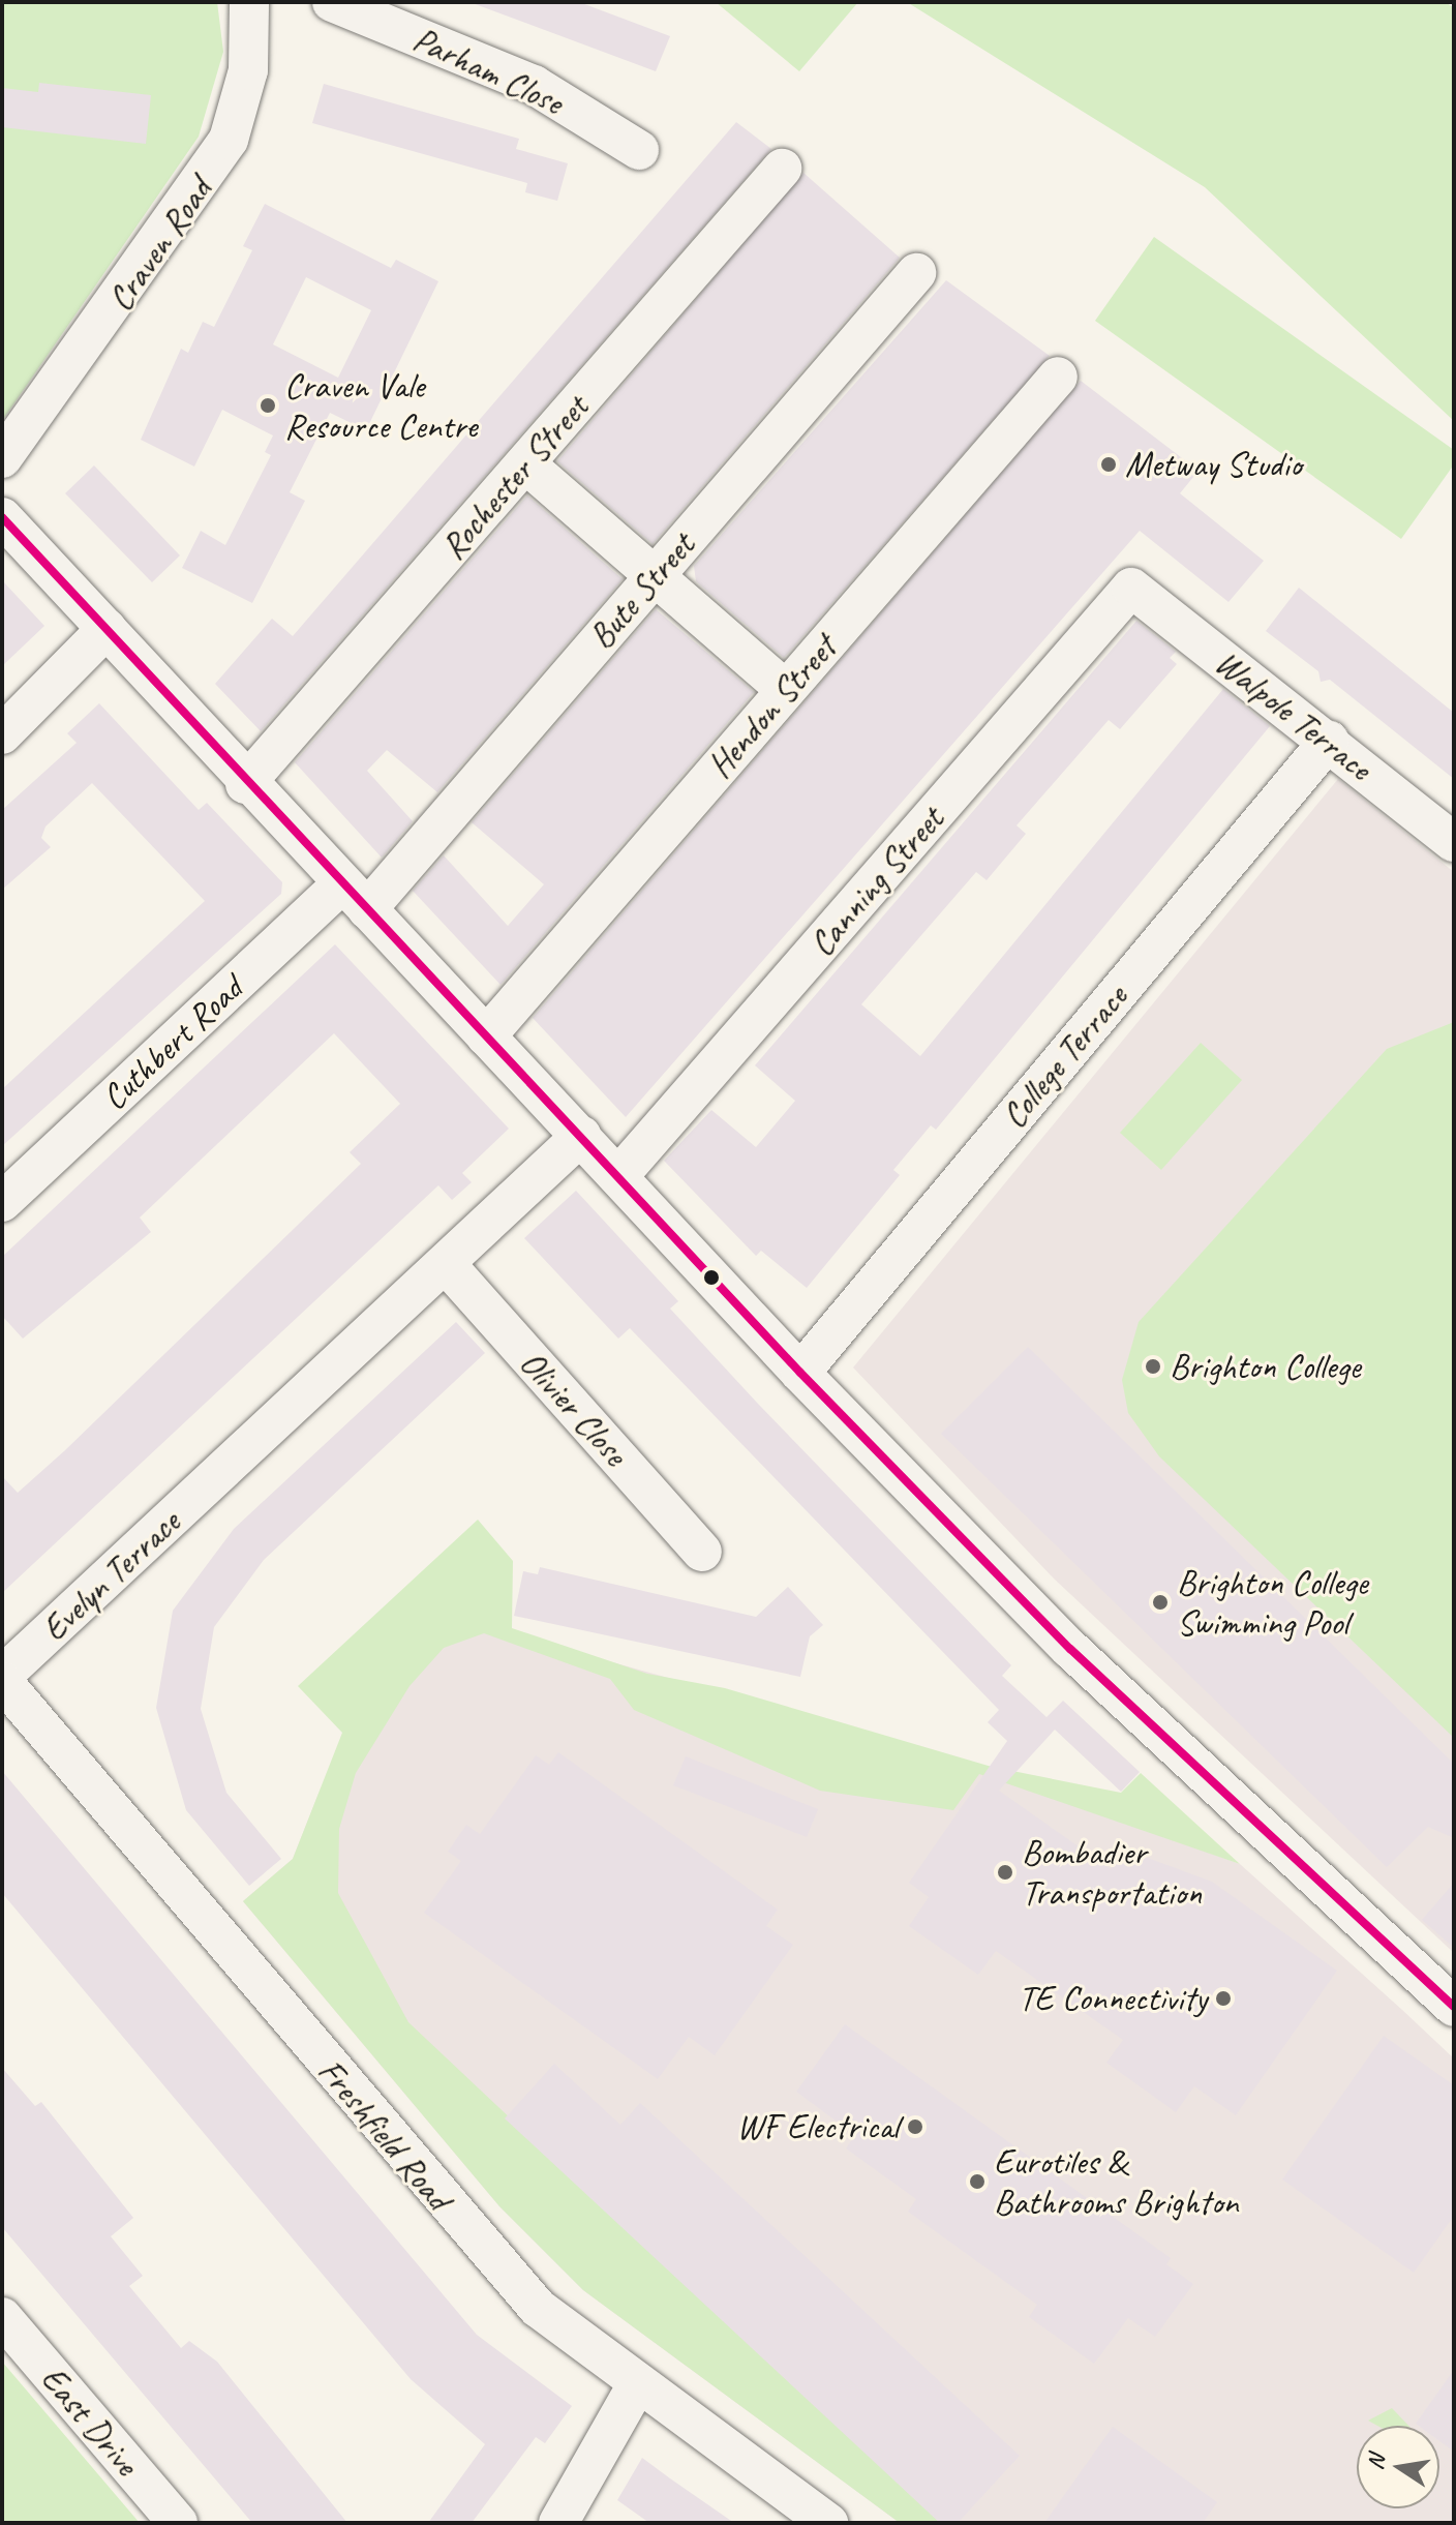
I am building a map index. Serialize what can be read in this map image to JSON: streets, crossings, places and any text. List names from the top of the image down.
{
  "streets": {
    "street": [
      "Parham Close",
      "Craven Road",
      "Rochester Street",
      "Bute Street",
      "Hendon Street",
      "Walpole Terrace",
      "Canning Street",
      "Cuthbert Road",
      "College Terrace",
      "Olivier Close",
      "Evelyn Terrace",
      "Freshfield Road",
      "East Drive"
    ]
  },
  "crossings": [
    ["Bute Street", "Cuthbert Road"],
    ["Walpole Terrace", "Canning Street"],
    ["Walpole Terrace", "College Terrace"],
    ["Olivier Close", "Evelyn Terrace"],
    ["Evelyn Terrace", "Freshfield Road"]
  ],
  "places": [
    "Craven Vale Resource Centre",
    "Metway Studio",
    "Brighton College",
    "Brighton College Swimming Pool",
    "Bombadier Transportation",
    "TE Connectivity",
    "WF Electrical",
    "Eurotiles & Bathrooms Brighton"
  ],
  "north": "left"
}
